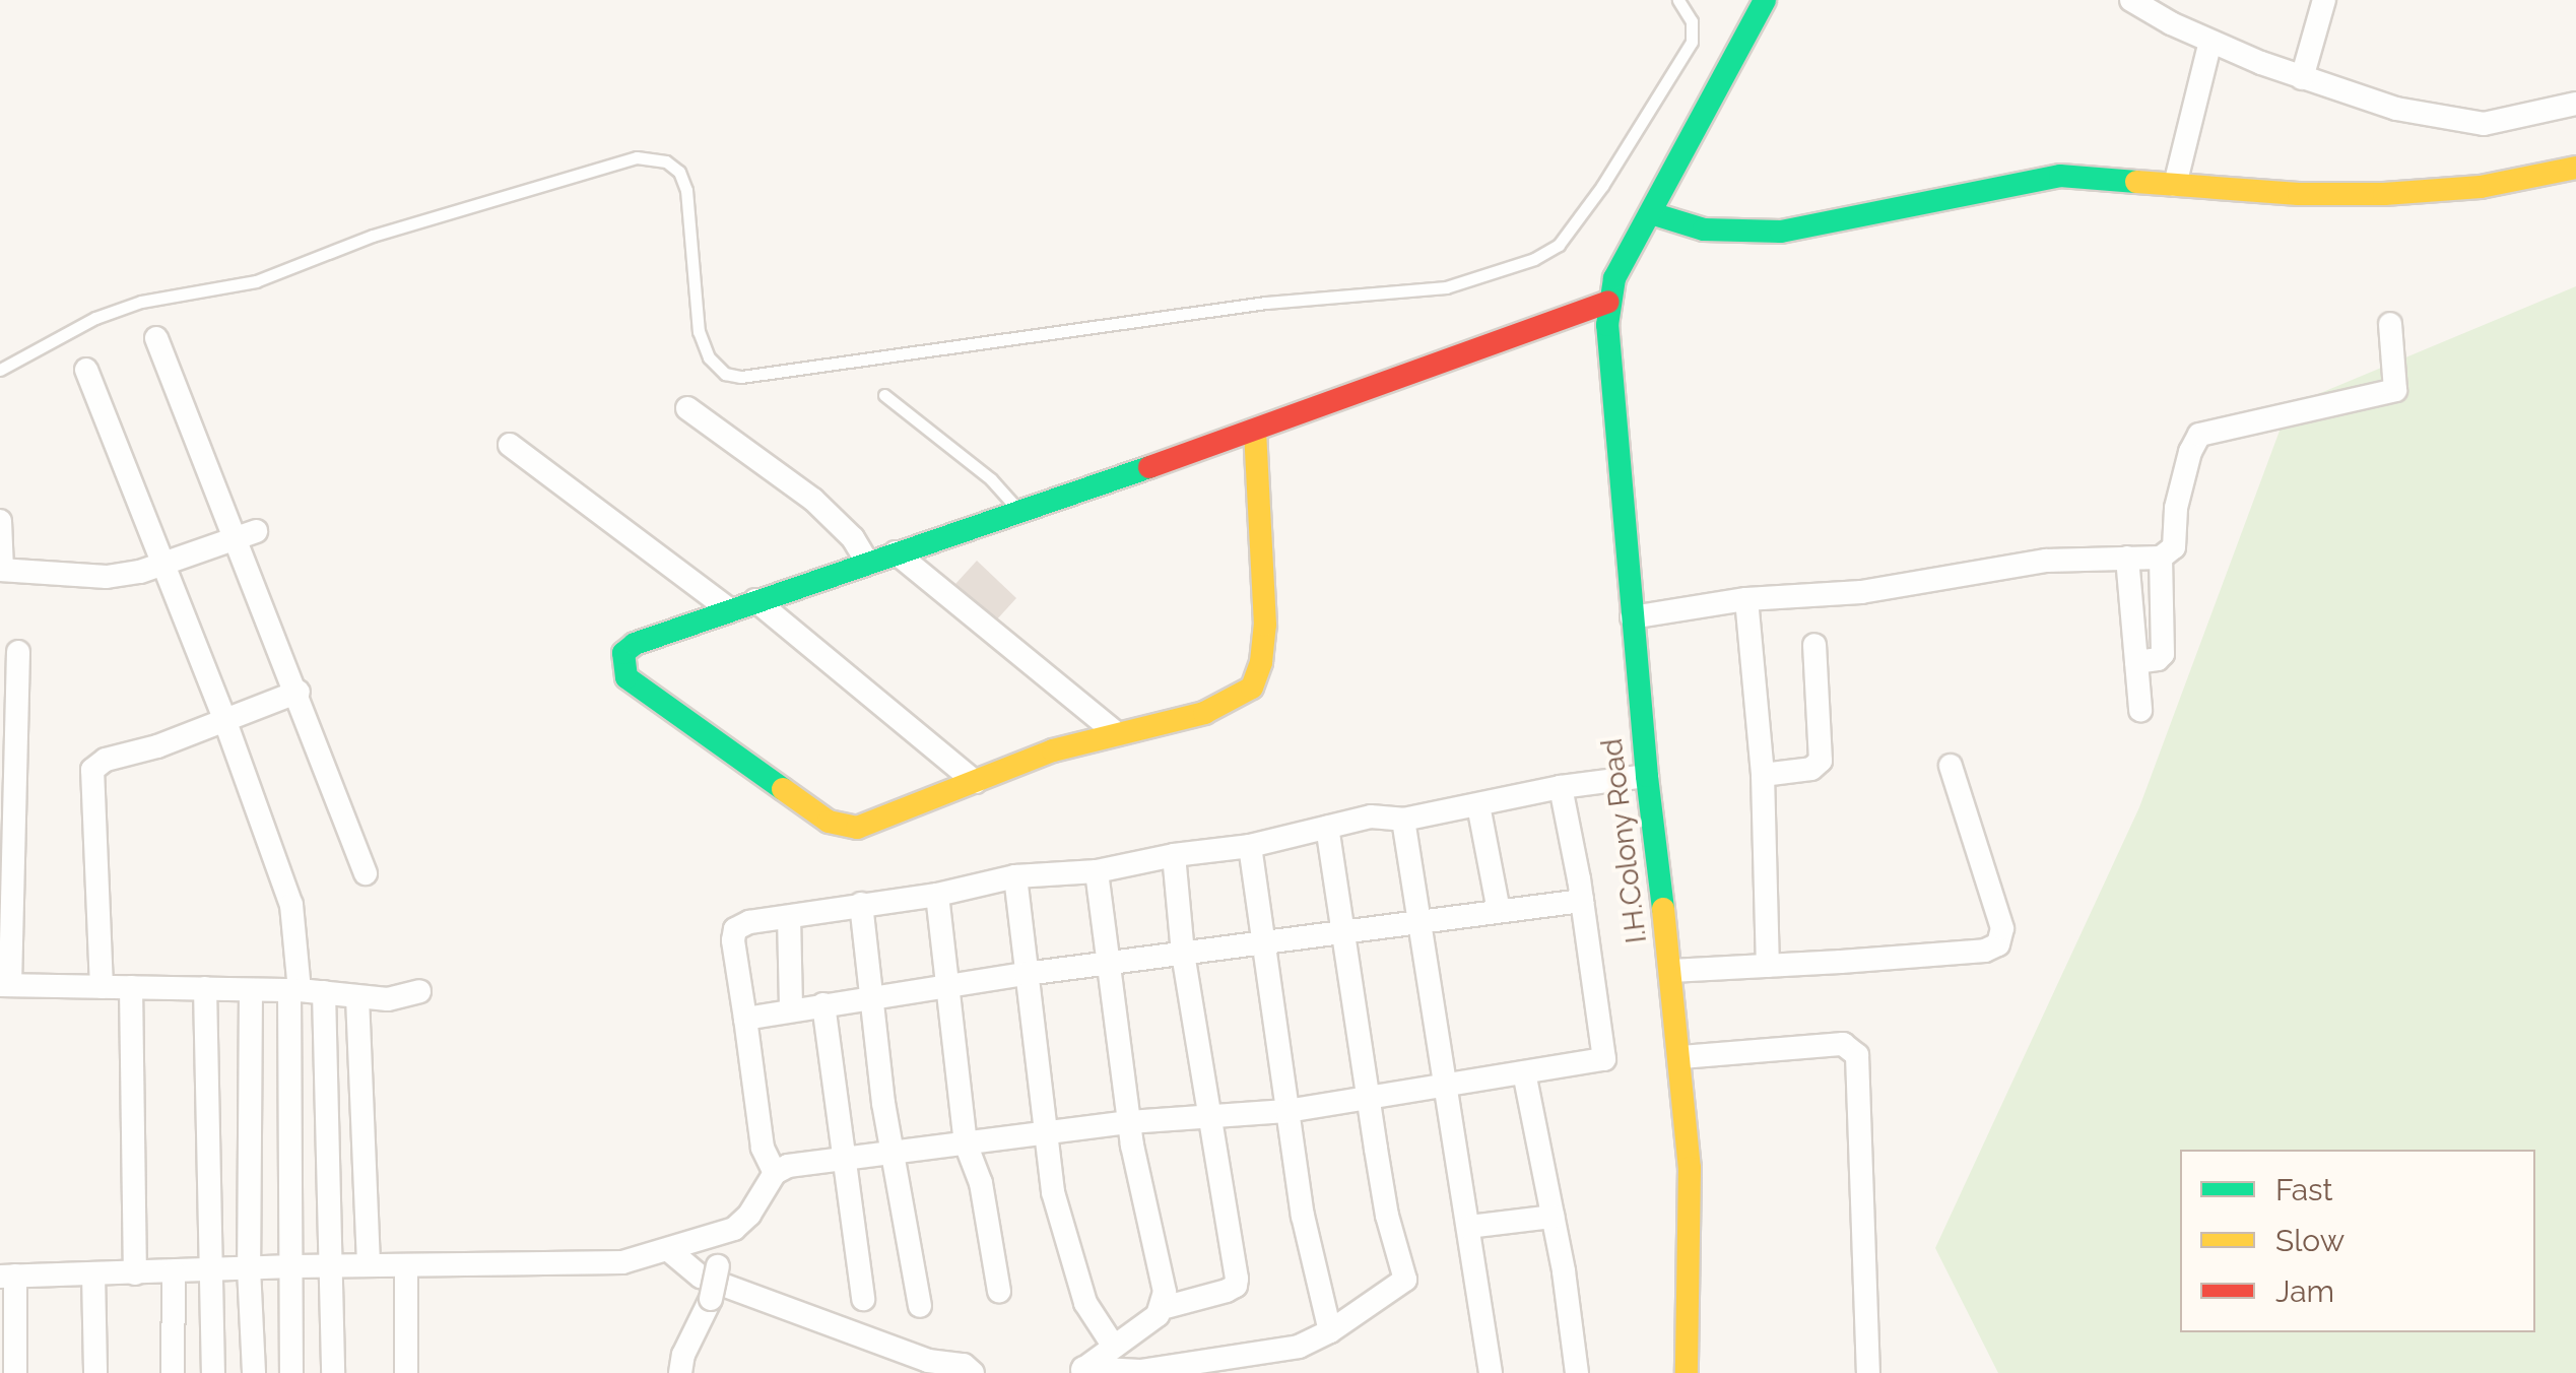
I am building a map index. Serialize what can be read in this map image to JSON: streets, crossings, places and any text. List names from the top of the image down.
{
  "streets": {
    "street": ["I.H.Colony Road"]
  },
  "legend": ["Fast", "Slow", "Jam"]
}
